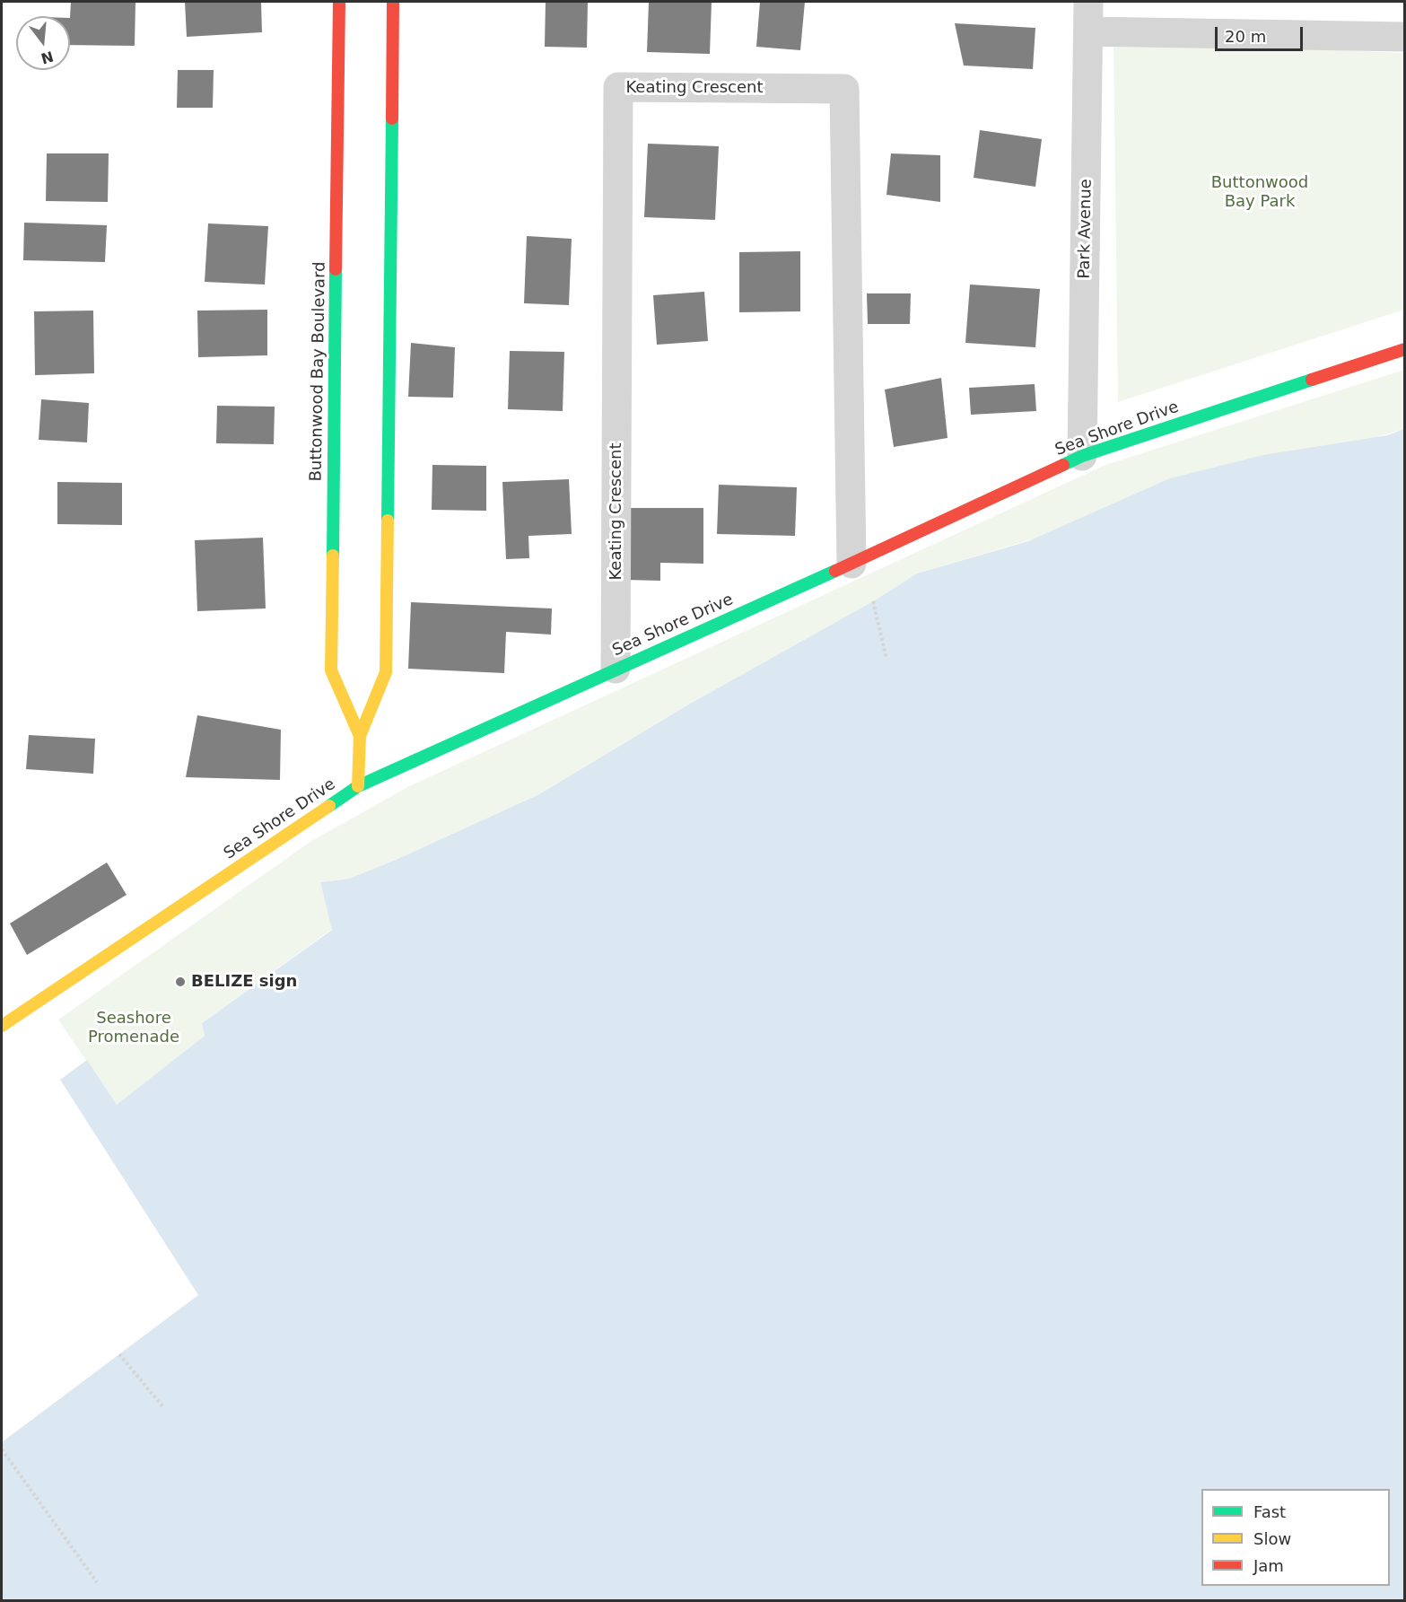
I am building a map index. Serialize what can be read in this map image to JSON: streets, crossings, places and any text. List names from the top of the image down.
{
  "streets": {
    "street": [
      "Keating Crescent",
      "Park Avenue",
      "Buttonwood Bay Boulevard",
      "Sea Shore Drive"
    ]
  },
  "crossings": [
    ["Keating Crescent", "Sea Shore Drive"],
    ["Park Avenue", "Sea Shore Drive"],
    ["Buttonwood Bay Boulevard", "Sea Shore Drive"]
  ],
  "parks": ["Buttonwood Bay Park", "Seashore Promenade"],
  "places": ["BELIZE sign"],
  "legend": ["Fast", "Slow", "Jam"],
  "scale_bar": "20 m",
  "north": "bottom"
}
